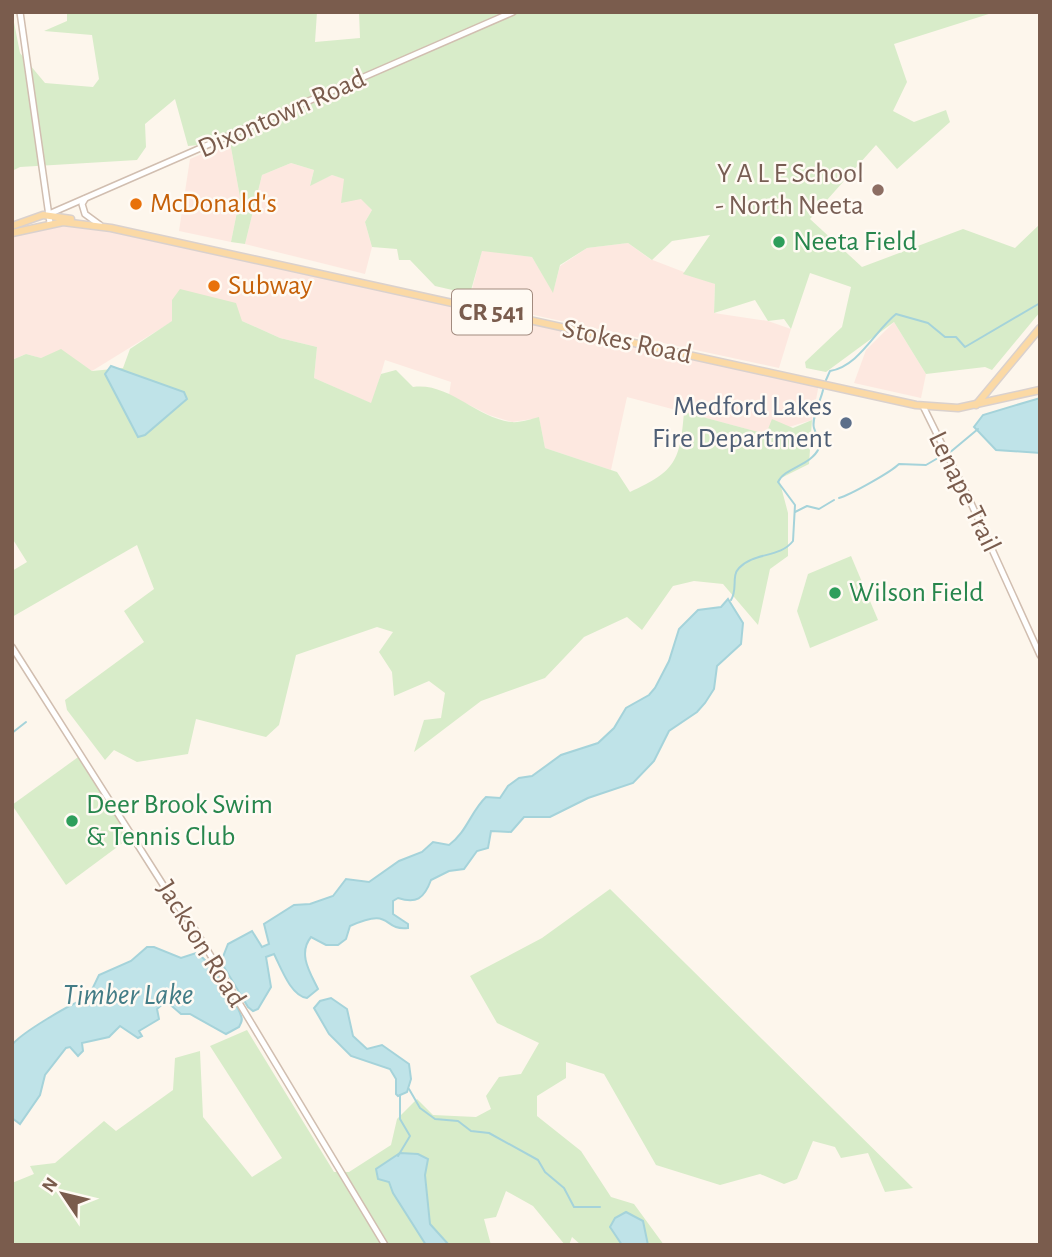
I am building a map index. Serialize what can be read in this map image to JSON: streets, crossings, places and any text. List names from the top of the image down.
{
  "streets": {
    "main road": ["CR 541", "Stokes Road"],
    "street": ["Dixontown Road", "Lenape Trail", "Jackson Road"]
  },
  "crossings": [
    ["Dixontown Road", "Stokes Road"],
    ["Stokes Road", "Lenape Trail"]
  ],
  "water": ["Timber Lake"],
  "places": [
    "Y A L E School - North Neeta",
    "McDonald's",
    "Neeta Field",
    "Subway",
    "Medford Lakes Fire Department",
    "Wilson Field",
    "Deer Brook Swim & Tennis Club"
  ],
  "north": "top left"
}
